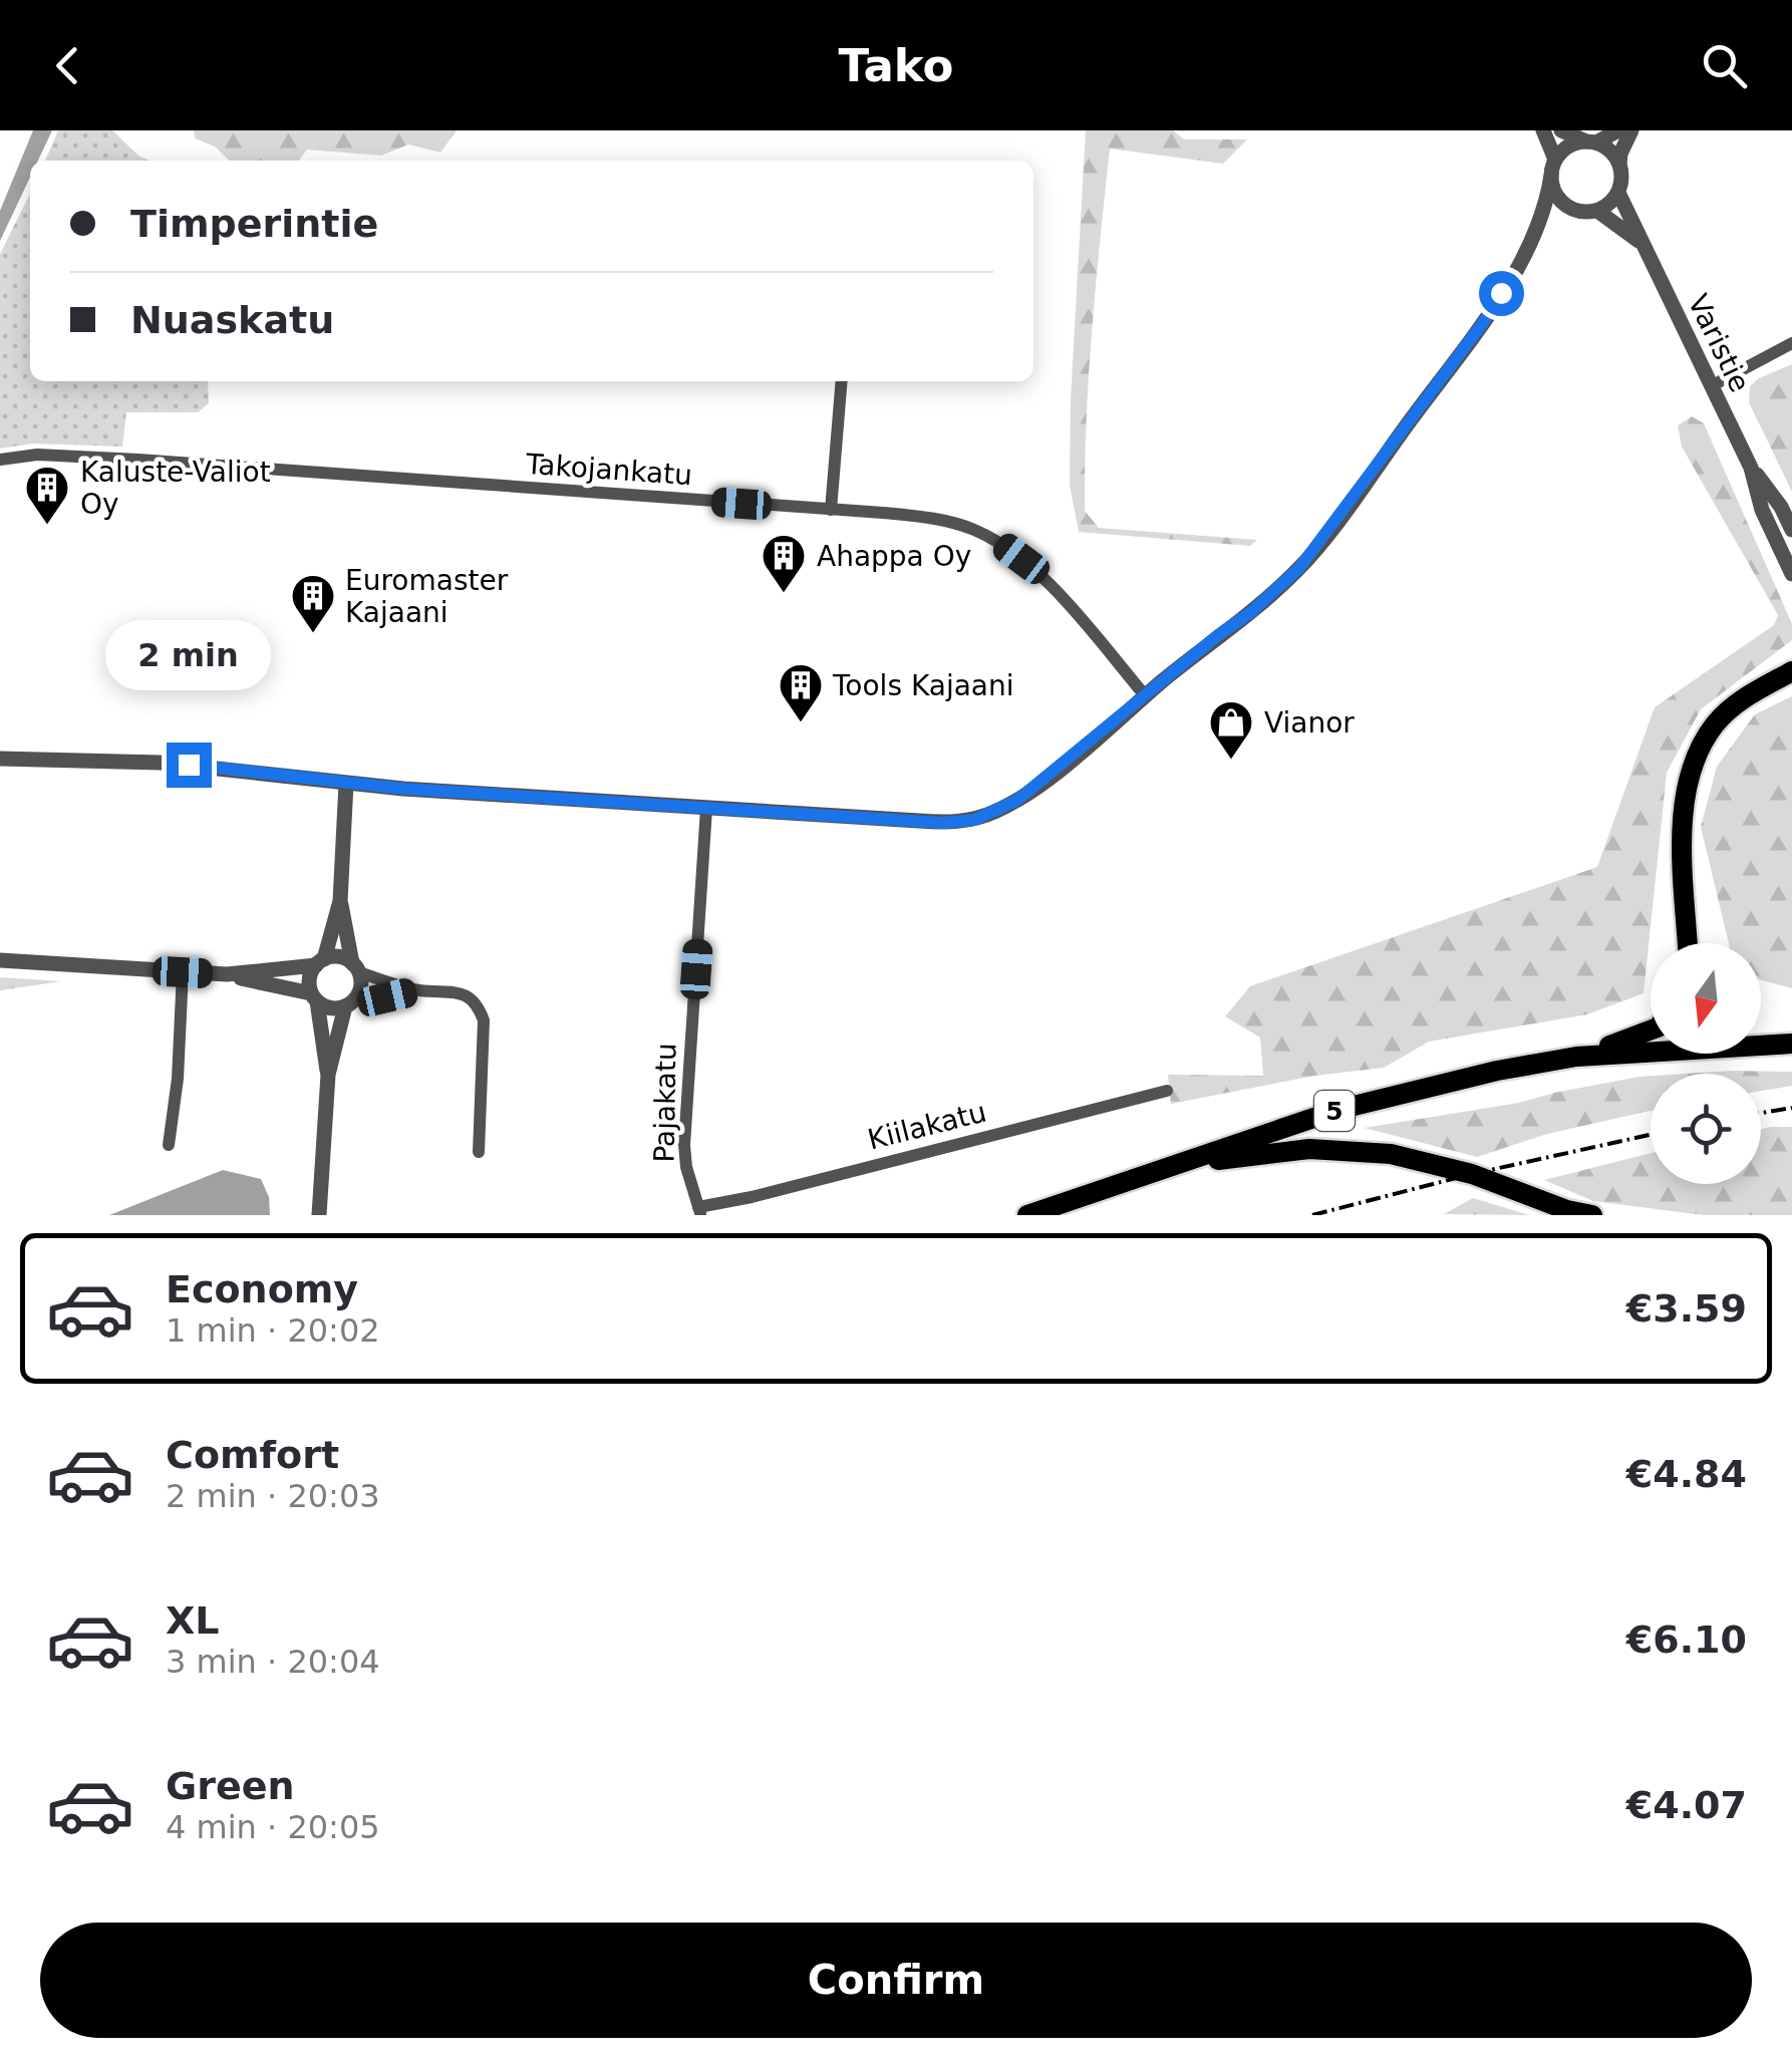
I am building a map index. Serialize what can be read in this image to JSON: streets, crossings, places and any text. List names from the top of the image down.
{
  "streets": {
    "highway": ["5"],
    "street": [
      "Varistie",
      "Takojankatu",
      "Pajakatu",
      "Kiilakatu"
    ]
  },
  "crossings": [
    ["Pajakatu", "Kiilakatu"]
  ],
  "places": {
    "building": [
      "Kaluste-Valiot Oy",
      "Ahappa Oy",
      "Euromaster Kajaani",
      "Tools Kajaani"
    ],
    "shop": ["Vianor"]
  },
  "north": "bottom",
  "page": {
    "header": "Tako",
    "banner": ["Timperintie", "Nuaskatu"],
    "bubble": "2 min",
    "list": [
      {
        "name": "Economy",
        "note": "1 min · 20:02",
        "value": "€3.59"
      },
      {
        "name": "Comfort",
        "note": "2 min · 20:03",
        "value": "€4.84"
      },
      {
        "name": "XL",
        "note": "3 min · 20:04",
        "value": "€6.10"
      },
      {
        "name": "Green",
        "note": "4 min · 20:05",
        "value": "€4.07"
      }
    ],
    "buttons": "Confirm"
  }
}
